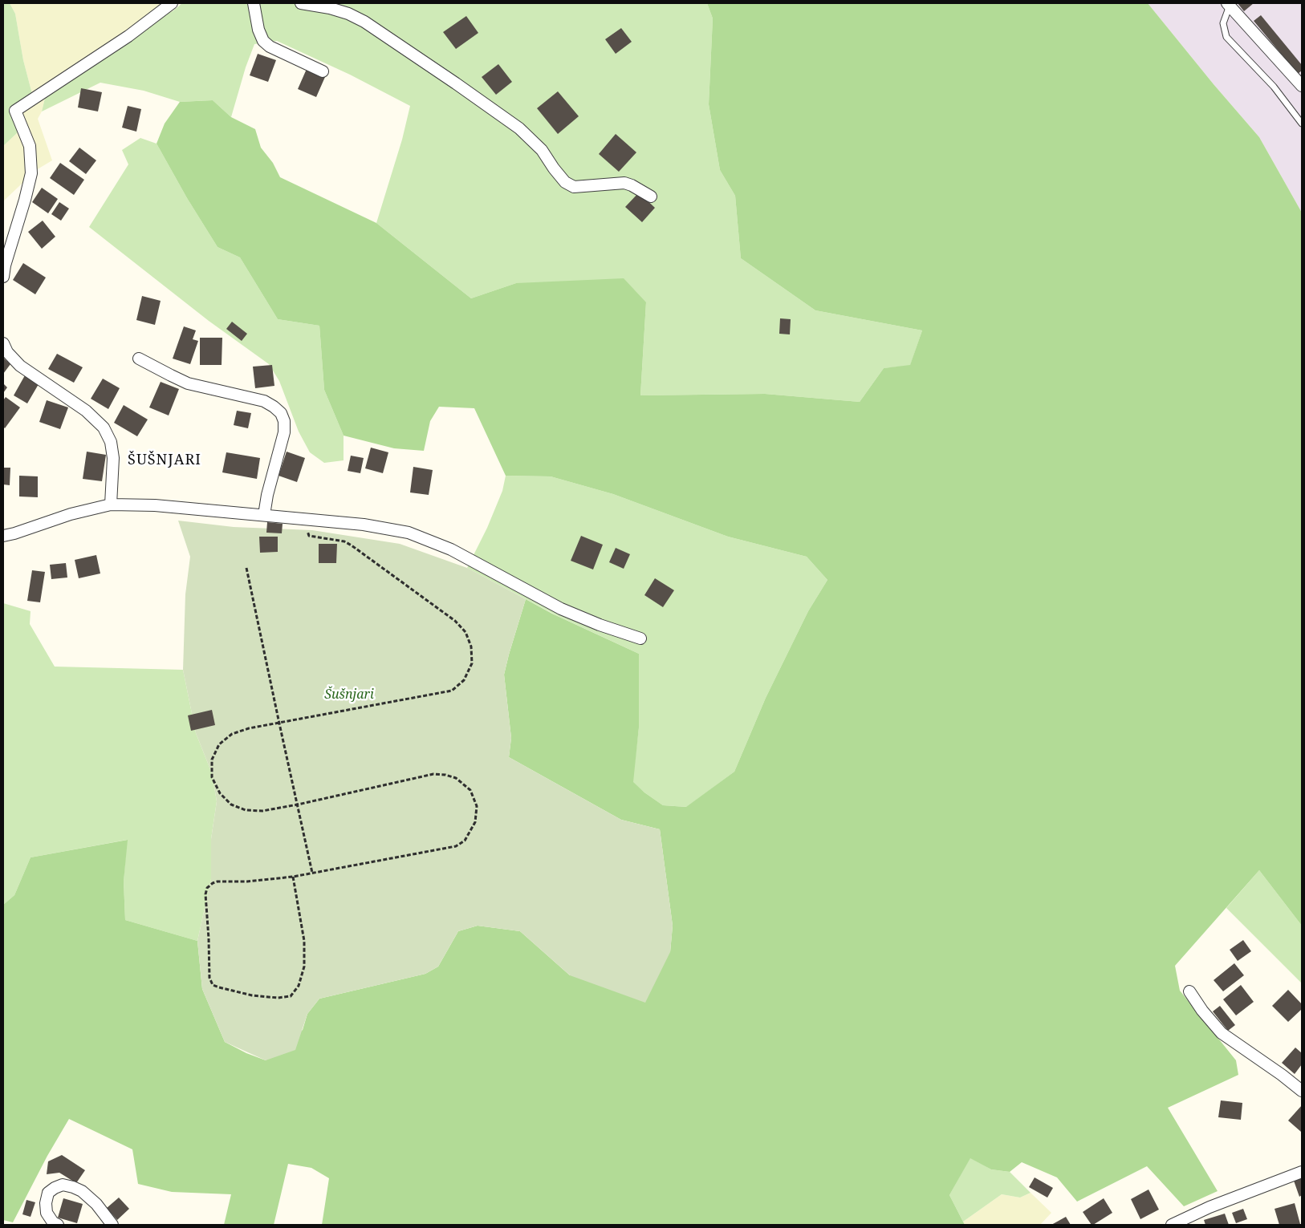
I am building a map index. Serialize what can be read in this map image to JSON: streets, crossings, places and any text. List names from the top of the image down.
{
  "districts": ["ŠUŠNJARI"],
  "parks": ["Šušnjari"]
}
